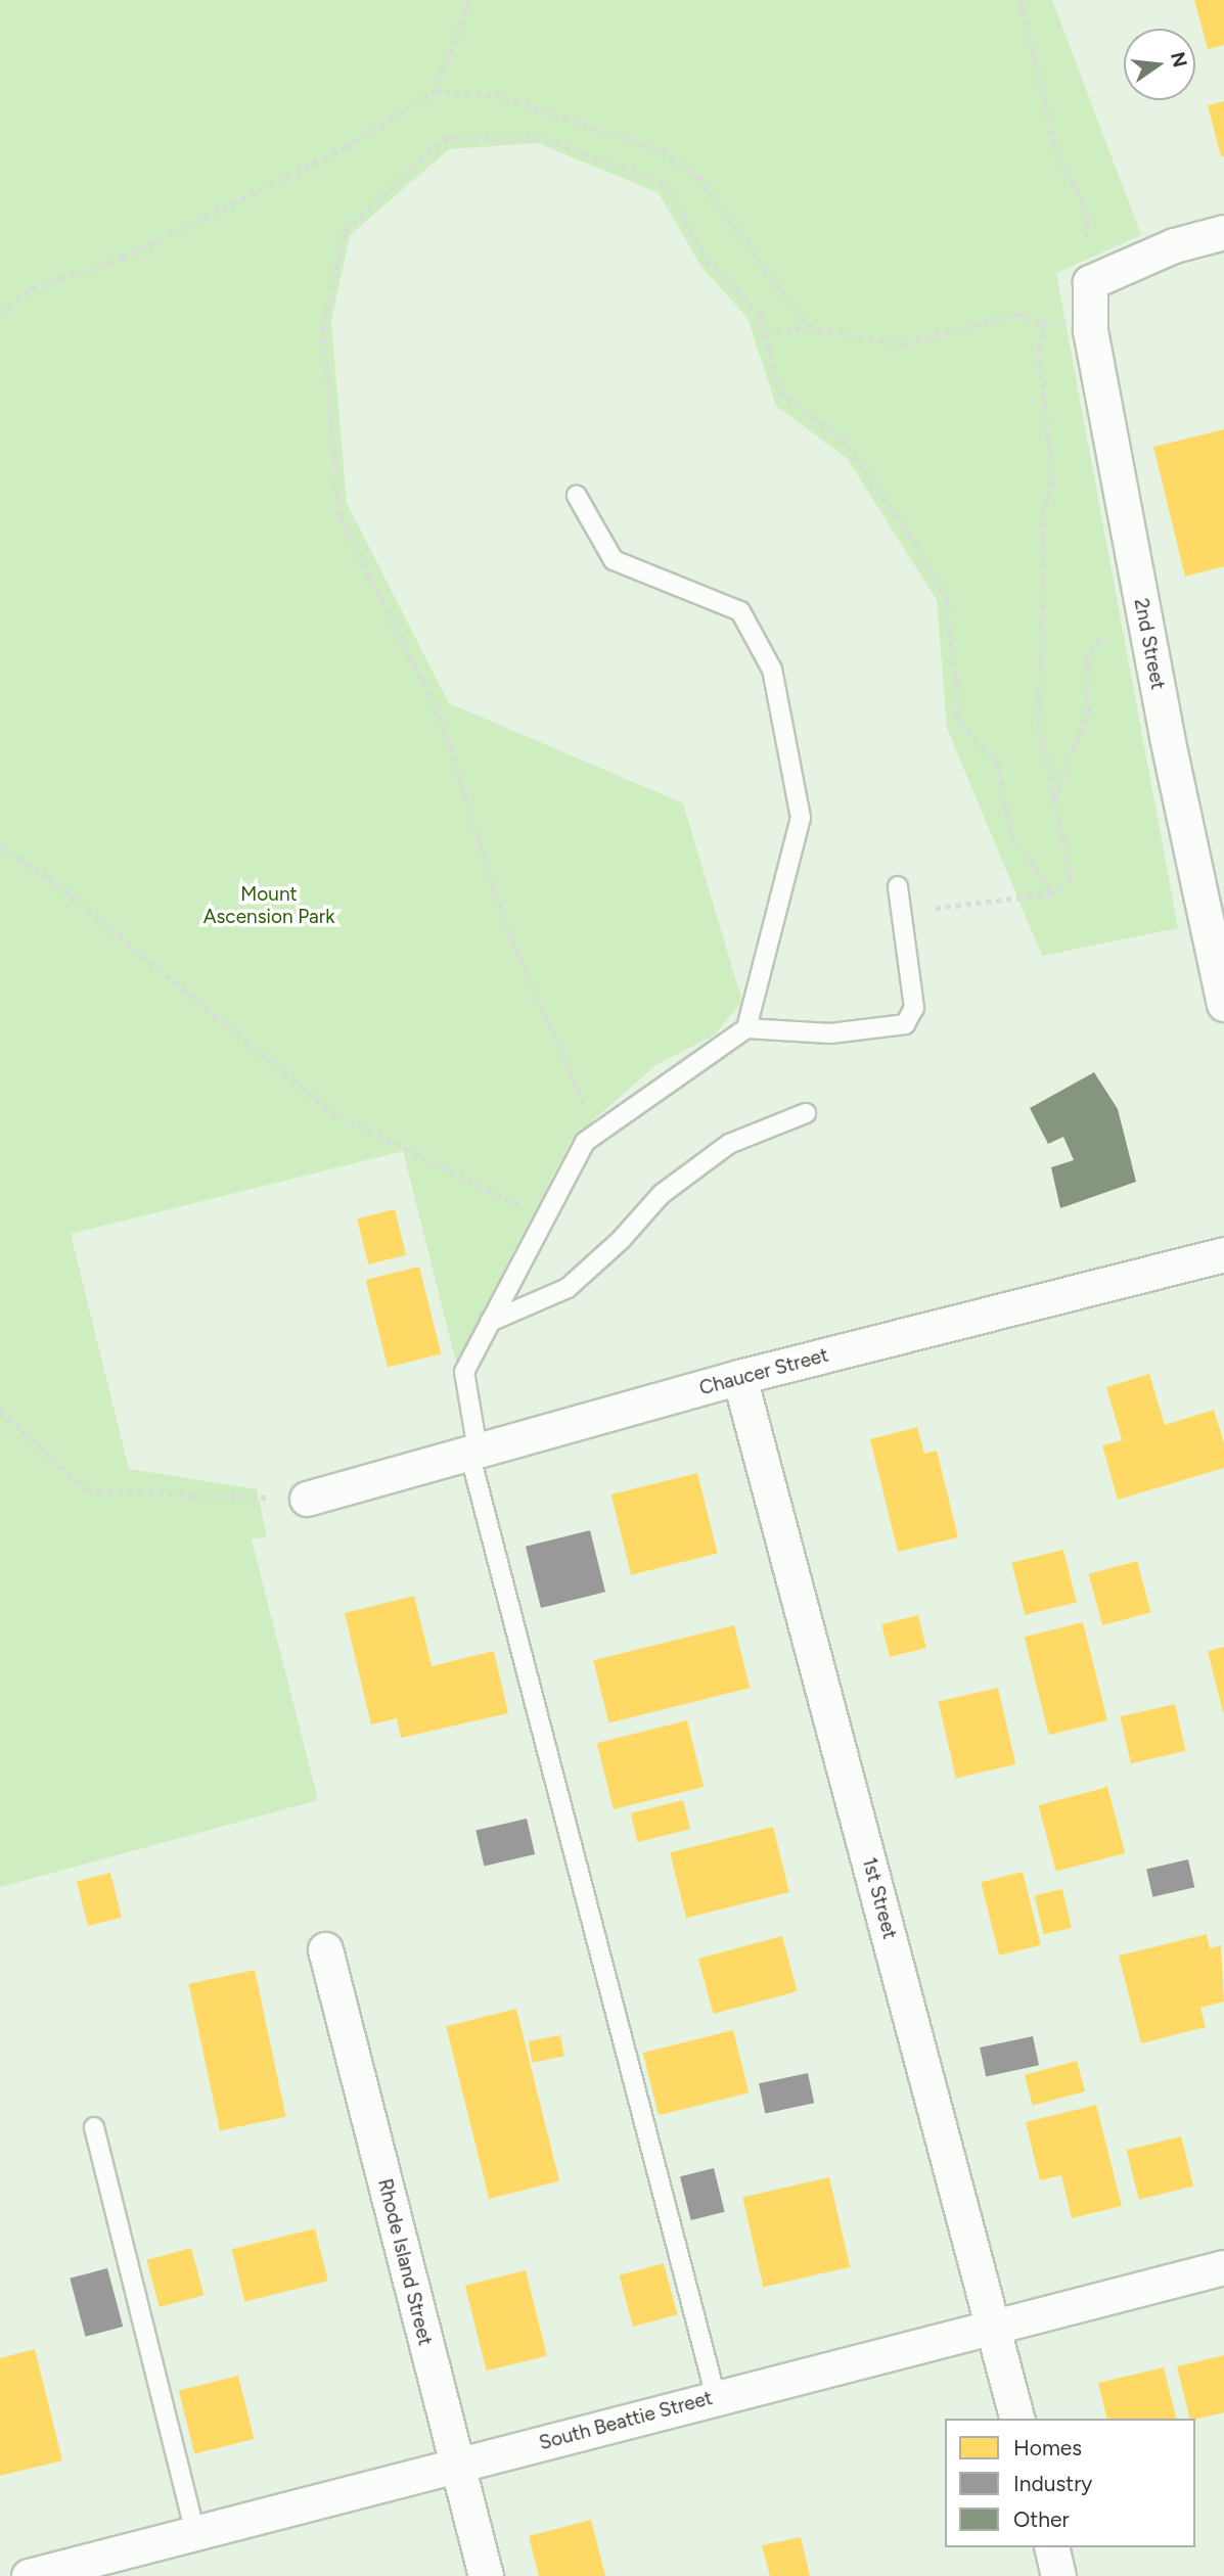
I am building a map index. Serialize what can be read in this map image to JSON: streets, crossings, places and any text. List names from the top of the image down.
{
  "streets": {
    "street": [
      "2nd Street",
      "Chaucer Street",
      "1st Street",
      "Rhode Island Street",
      "South Beattie Street"
    ]
  },
  "crossings": [
    ["Chaucer Street", "1st Street"],
    ["1st Street", "South Beattie Street"],
    ["Rhode Island Street", "South Beattie Street"]
  ],
  "parks": ["Mount Ascension Park"],
  "legend": ["Homes", "Industry", "Other"],
  "north": "right"
}
